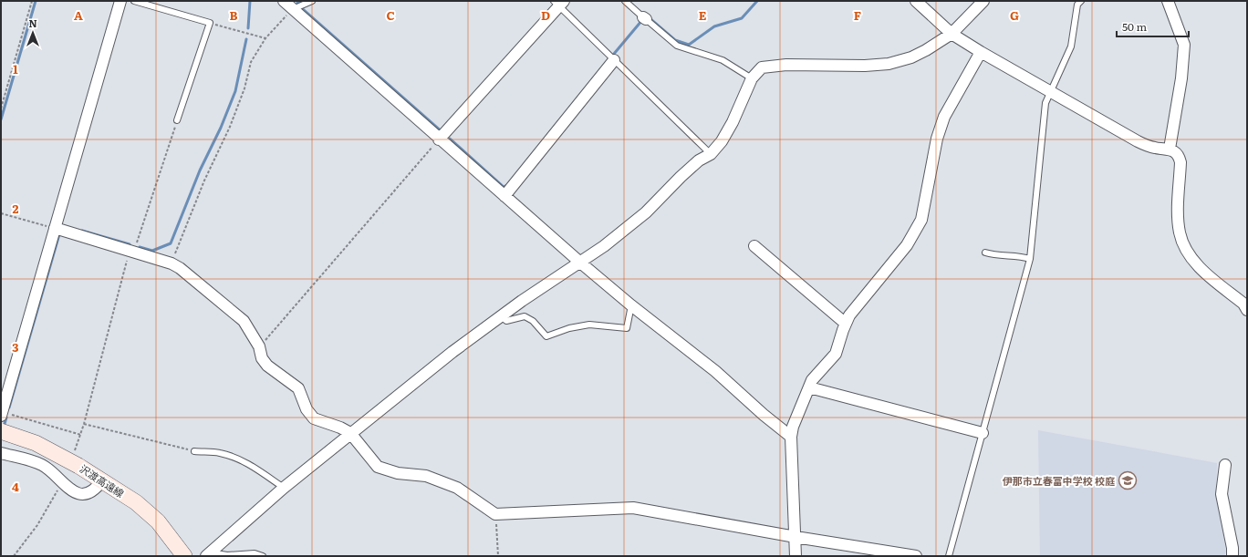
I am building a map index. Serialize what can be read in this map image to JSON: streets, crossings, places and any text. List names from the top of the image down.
{
  "streets": {
    "main road": ["沢渡高遠線"]
  },
  "places": {
    "school or university": ["伊那市立春富中学校 校庭"]
  },
  "scale_bar": "50 m",
  "north": "top",
  "grid": {
    "columns": [
      "A",
      "B",
      "C",
      "D",
      "E",
      "F",
      "G"
    ],
    "rows": [
      "1",
      "2",
      "3",
      "4"
    ]
  }
}
